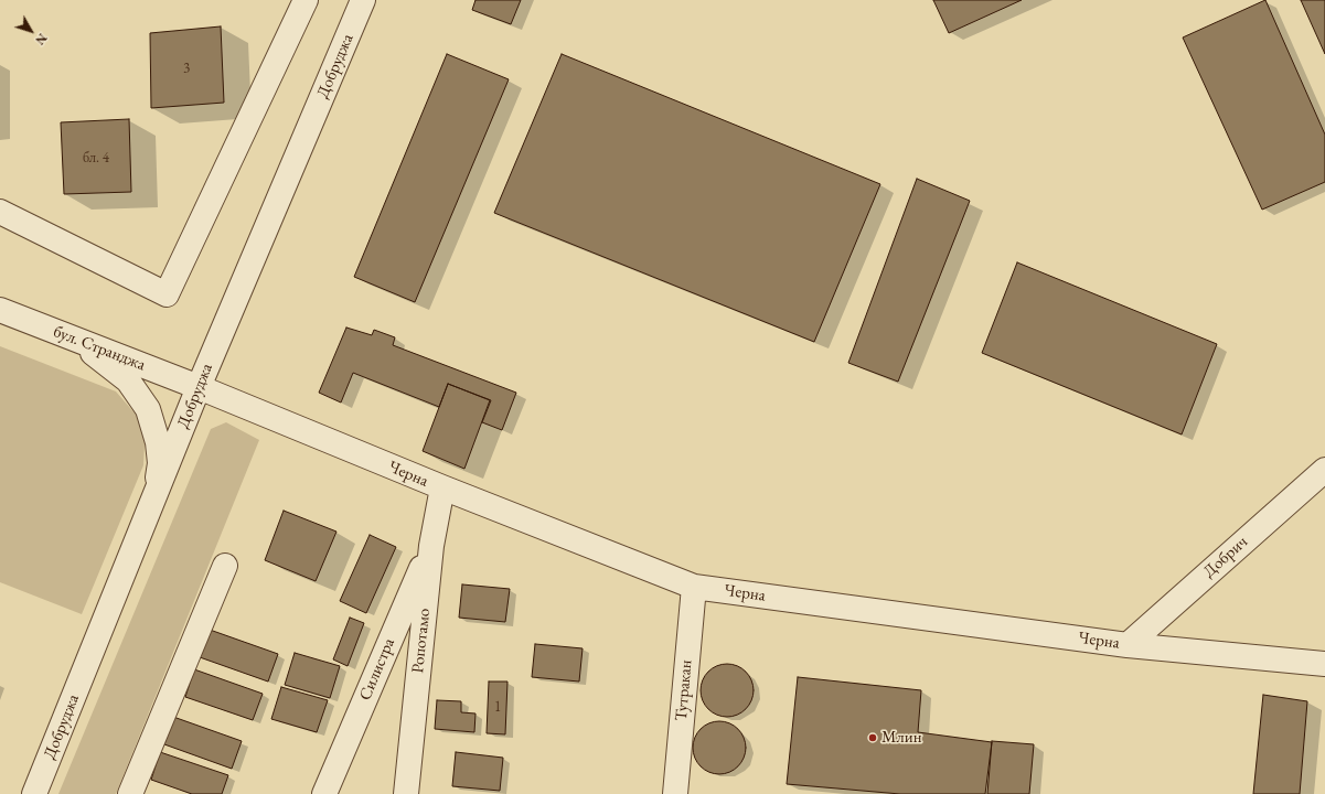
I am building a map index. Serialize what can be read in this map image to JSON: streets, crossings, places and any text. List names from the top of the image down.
{
  "streets": {
    "street": [
      "Добруджа",
      "бул. Странджа",
      "Черна",
      "Добрич",
      "Ропотамо",
      "Силистра",
      "Тутракан"
    ]
  },
  "crossings": [
    ["Добруджа", "бул. Странджа"],
    ["Добруджа", "Черна"],
    ["бул. Странджа", "Черна"],
    ["Черна", "Добрич"],
    ["Черна", "Ропотамо"],
    ["Черна", "Тутракан"],
    ["Ропотамо", "Силистра"]
  ],
  "places": ["Млин"],
  "house_numbers": ["3", "бл. 4", "1"],
  "north": "bottom right"
}
